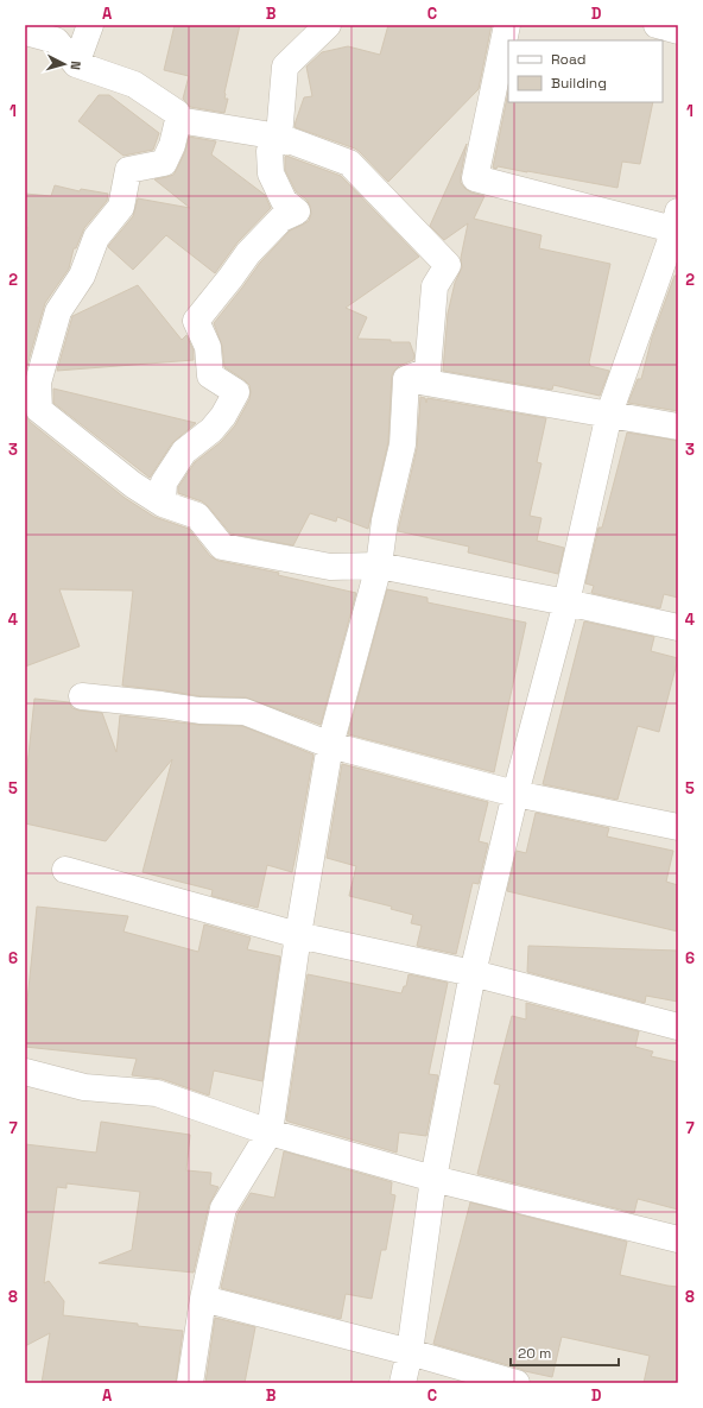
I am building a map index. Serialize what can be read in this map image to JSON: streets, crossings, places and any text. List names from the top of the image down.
{
  "legend": ["Road", "Building"],
  "scale_bar": "20 m",
  "north": "right",
  "grid": {
    "columns": [
      "A",
      "B",
      "C",
      "D"
    ],
    "rows": [
      "1",
      "2",
      "3",
      "4",
      "5",
      "6",
      "7",
      "8"
    ]
  }
}
